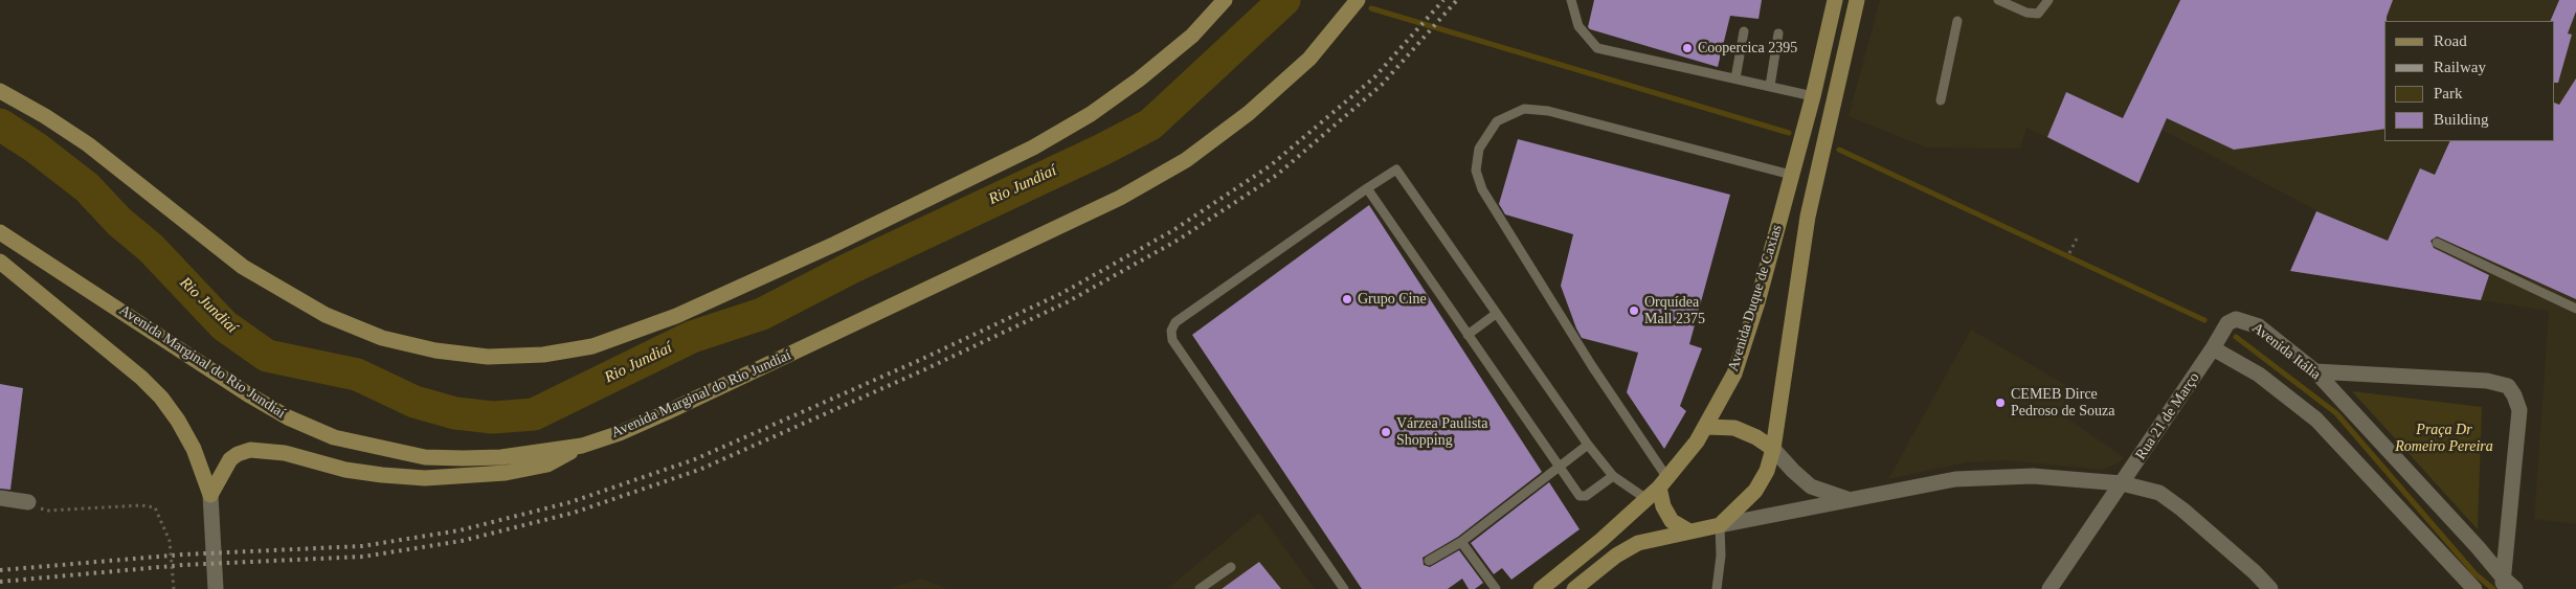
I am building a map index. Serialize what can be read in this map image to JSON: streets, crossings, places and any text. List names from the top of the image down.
{
  "streets": {
    "main road": ["Avenida Duque de Caxias", "Avenida Marginal do Rio Jundiaí"],
    "street": ["Avenida Itália", "Rua 21 de Março"]
  },
  "crossings": [
    ["Avenida Itália", "Rua 21 de Março"]
  ],
  "water": ["Rio Jundiaí"],
  "parks": ["Praça Dr Romeiro Pereira"],
  "places": [
    "Coopercica 2395",
    "Grupo Cine",
    "Orquídea Mall 2375",
    "CEMEB Dirce Pedroso de Souza",
    "Várzea Paulista Shopping"
  ],
  "legend": [
    "Road",
    "Railway",
    "Park",
    "Building"
  ]
}
